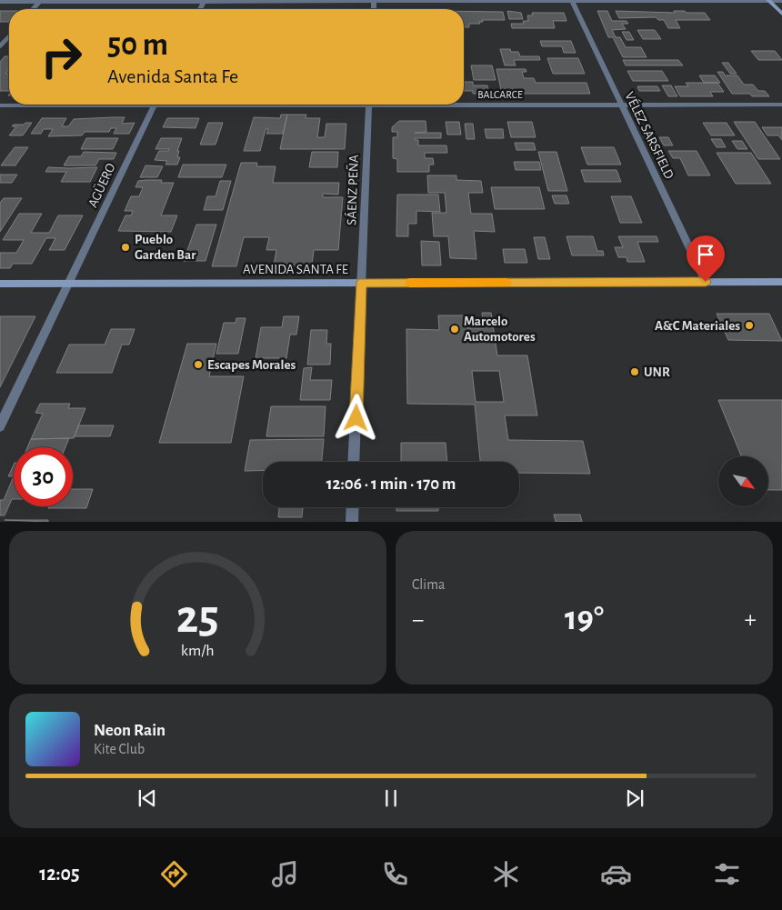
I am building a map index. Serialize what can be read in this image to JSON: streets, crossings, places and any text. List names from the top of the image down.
{
  "streets": {
    "main road": ["AVENIDA SANTA FE"],
    "street": [
      "BALCARCE",
      "VÉLEZ SARSFIELD",
      "AGÜERO",
      "SÁENZ PEÑA"
    ]
  },
  "crossings": [
    ["BALCARCE", "VÉLEZ SARSFIELD"],
    ["VÉLEZ SARSFIELD", "AVENIDA SANTA FE"],
    ["AGÜERO", "AVENIDA SANTA FE"],
    ["SÁENZ PEÑA", "AVENIDA SANTA FE"]
  ],
  "places": [
    "Pueblo Garden Bar",
    "A&C Materiales",
    "Marcelo Automotores",
    "Escapes Morales",
    "UNR"
  ],
  "north": "bottom right",
  "page": {
    "turn": ["50 m", "Avenida Santa Fe"],
    "limit": "30",
    "trip": "12:06 · 1 min · 170 m",
    "tile": "Clima",
    "heat": ["−", "19°", "+"],
    "song": ["Neon Rain", "Kite Club"],
    "tabs": "12:05",
    "gauge": ["25", "km/h"]
  }
}
